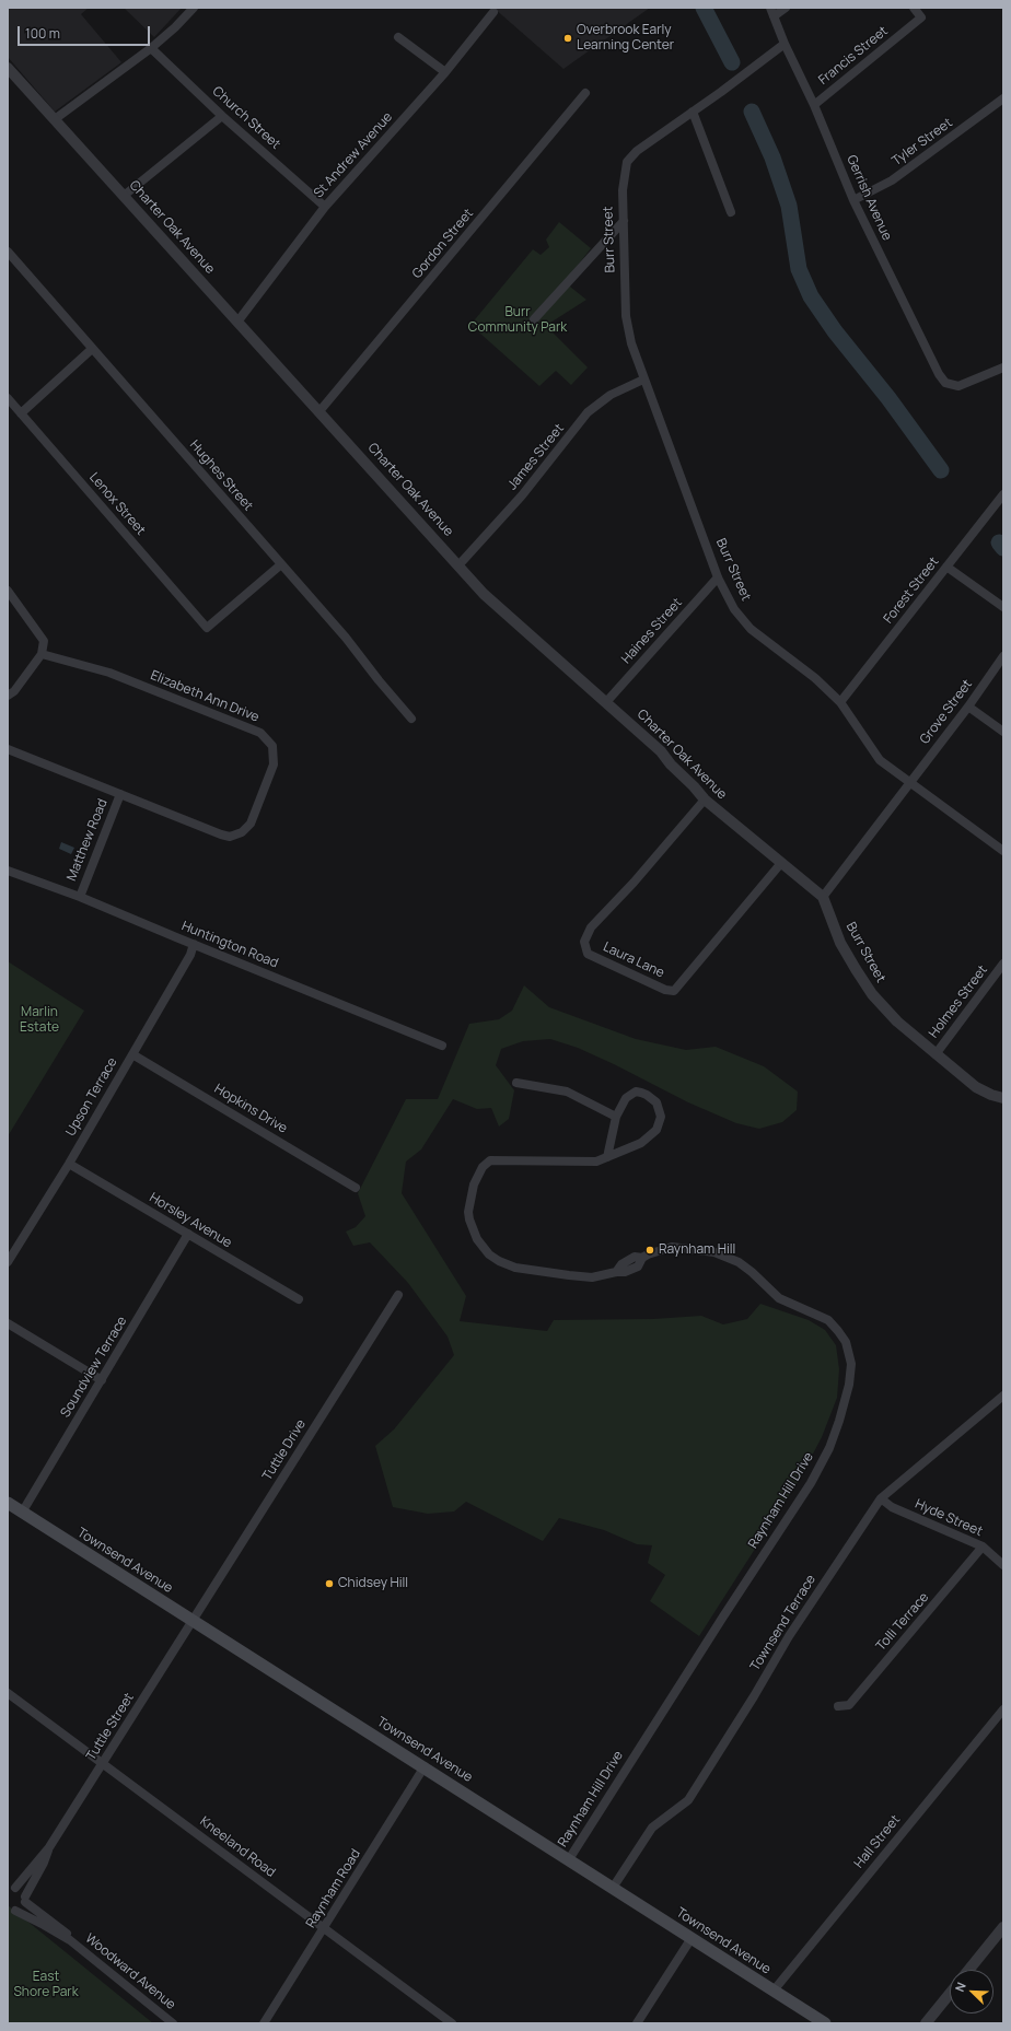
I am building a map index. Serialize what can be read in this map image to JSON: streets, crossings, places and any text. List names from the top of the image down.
{
  "streets": {
    "main road": ["Townsend Avenue"],
    "street": [
      "Francis Street",
      "Church Street",
      "Tyler Street",
      "St Andrew Avenue",
      "Gerrish Avenue",
      "Charter Oak Avenue",
      "Burr Street",
      "Gordon Street",
      "James Street",
      "Hughes Street",
      "Lenox Street",
      "Forest Street",
      "Haines Street",
      "Elizabeth Ann Drive",
      "Grove Street",
      "Matthew Road",
      "Huntington Road",
      "Laura Lane",
      "Holmes Street",
      "Upson Terrace",
      "Hopkins Drive",
      "Horsley Avenue",
      "Soundview Terrace",
      "Tuttle Drive",
      "Raynham Hill Drive",
      "Hyde Street",
      "Tolli Terrace",
      "Townsend Terrace",
      "Tuttle Street",
      "Hall Street",
      "Kneeland Road",
      "Raynham Road",
      "Woodward Avenue"
    ]
  },
  "crossings": [
    ["Francis Street", "Gerrish Avenue"],
    ["Church Street", "St Andrew Avenue"],
    ["Tyler Street", "Gerrish Avenue"],
    ["St Andrew Avenue", "Charter Oak Avenue"],
    ["Gerrish Avenue", "Burr Street"],
    ["Charter Oak Avenue", "Burr Street"],
    ["Charter Oak Avenue", "Gordon Street"],
    ["Charter Oak Avenue", "James Street"],
    ["Charter Oak Avenue", "Haines Street"],
    ["Charter Oak Avenue", "Laura Lane"],
    ["Burr Street", "James Street"],
    ["Burr Street", "Forest Street"],
    ["Burr Street", "Haines Street"],
    ["Burr Street", "Grove Street"],
    ["Burr Street", "Holmes Street"],
    ["Hughes Street", "Lenox Street"],
    ["Elizabeth Ann Drive", "Matthew Road"],
    ["Matthew Road", "Huntington Road"],
    ["Huntington Road", "Upson Terrace"],
    ["Upson Terrace", "Hopkins Drive"],
    ["Upson Terrace", "Horsley Avenue"],
    ["Horsley Avenue", "Soundview Terrace"],
    ["Soundview Terrace", "Townsend Avenue"],
    ["Tuttle Drive", "Townsend Avenue"],
    ["Tuttle Drive", "Tuttle Street"],
    ["Raynham Hill Drive", "Townsend Avenue"],
    ["Hyde Street", "Tolli Terrace"],
    ["Hyde Street", "Townsend Terrace"],
    ["Townsend Avenue", "Townsend Terrace"],
    ["Townsend Avenue", "Tuttle Street"],
    ["Townsend Avenue", "Hall Street"],
    ["Townsend Avenue", "Raynham Road"],
    ["Tuttle Street", "Kneeland Road"],
    ["Tuttle Street", "Woodward Avenue"],
    ["Kneeland Road", "Raynham Road"]
  ],
  "parks": ["Burr Community Park", "Marlin Estate", "East Shore Park"],
  "places": ["Overbrook Early Learning Center", "Raynham Hill", "Chidsey Hill"],
  "scale_bar": "100 m",
  "north": "top left"
}
